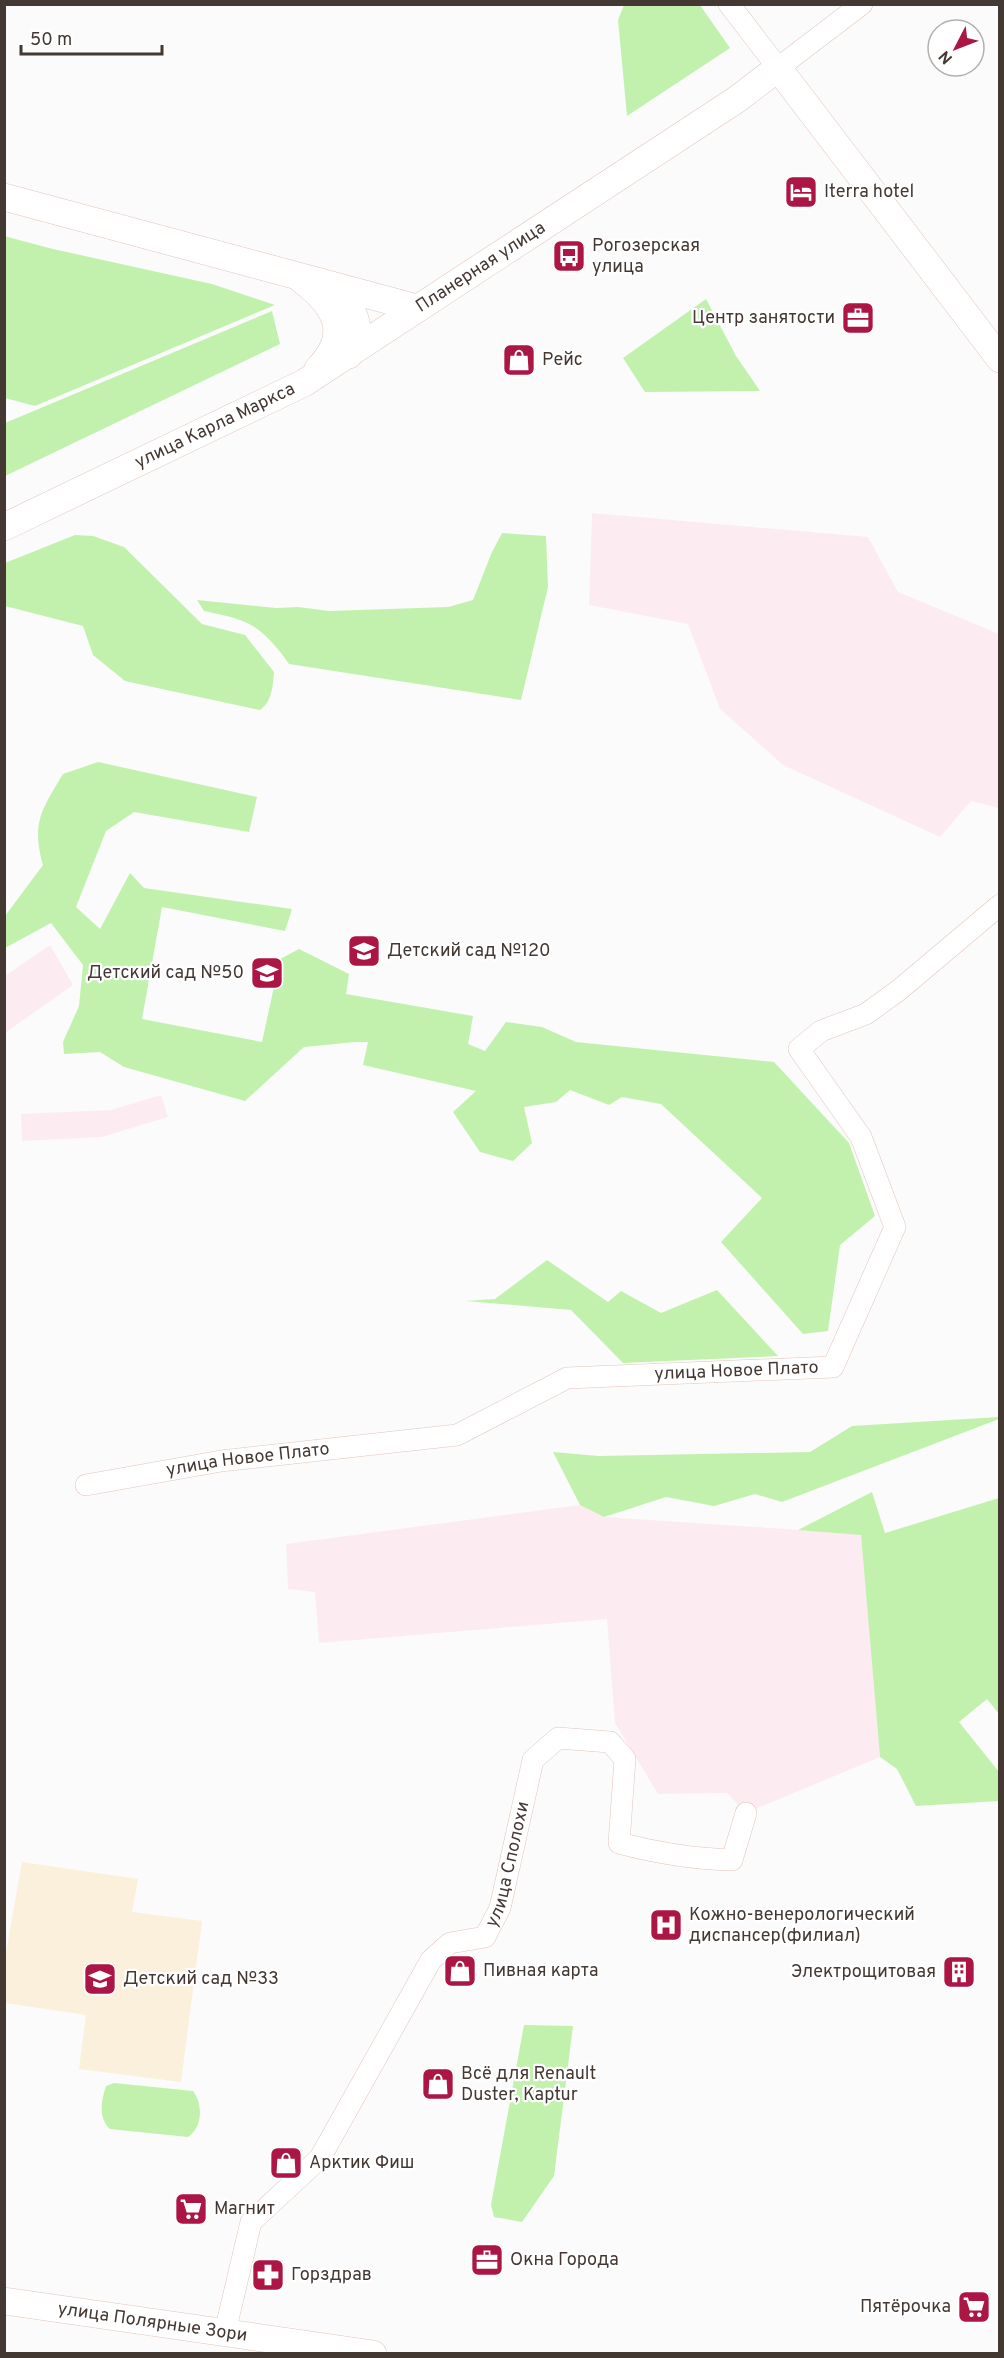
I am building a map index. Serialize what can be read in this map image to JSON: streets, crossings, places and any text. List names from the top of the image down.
{
  "streets": {
    "main road": ["Планерная улица", "улица Карла Маркса", "улица Полярные Зори"],
    "street": ["улица Новое Плато", "улица Сполохи"]
  },
  "crossings": [
    ["Планерная улица", "улица Карла Маркса"],
    ["улица Сполохи", "улица Полярные Зори"]
  ],
  "places": {
    "hotel": ["Iterra hotel"],
    "bus stop": ["Рогозерская улица"],
    "office": ["Центр занятости", "Окна Города"],
    "shop": [
      "Рейс",
      "Пивная карта",
      "Всё для Renault Duster, Kaptur",
      "Арктик Фиш"
    ],
    "school or university": ["Детский сад №120", "Детский сад №50", "Детский сад №33"],
    "hospital": ["Кожно-венерологический диспансер(филиал)"],
    "building": ["Электрощитовая"],
    "supermarket": ["Магнит", "Пятёрочка"],
    "pharmacy": ["Горздрав"]
  },
  "scale_bar": "50 m",
  "north": "bottom left"
}
